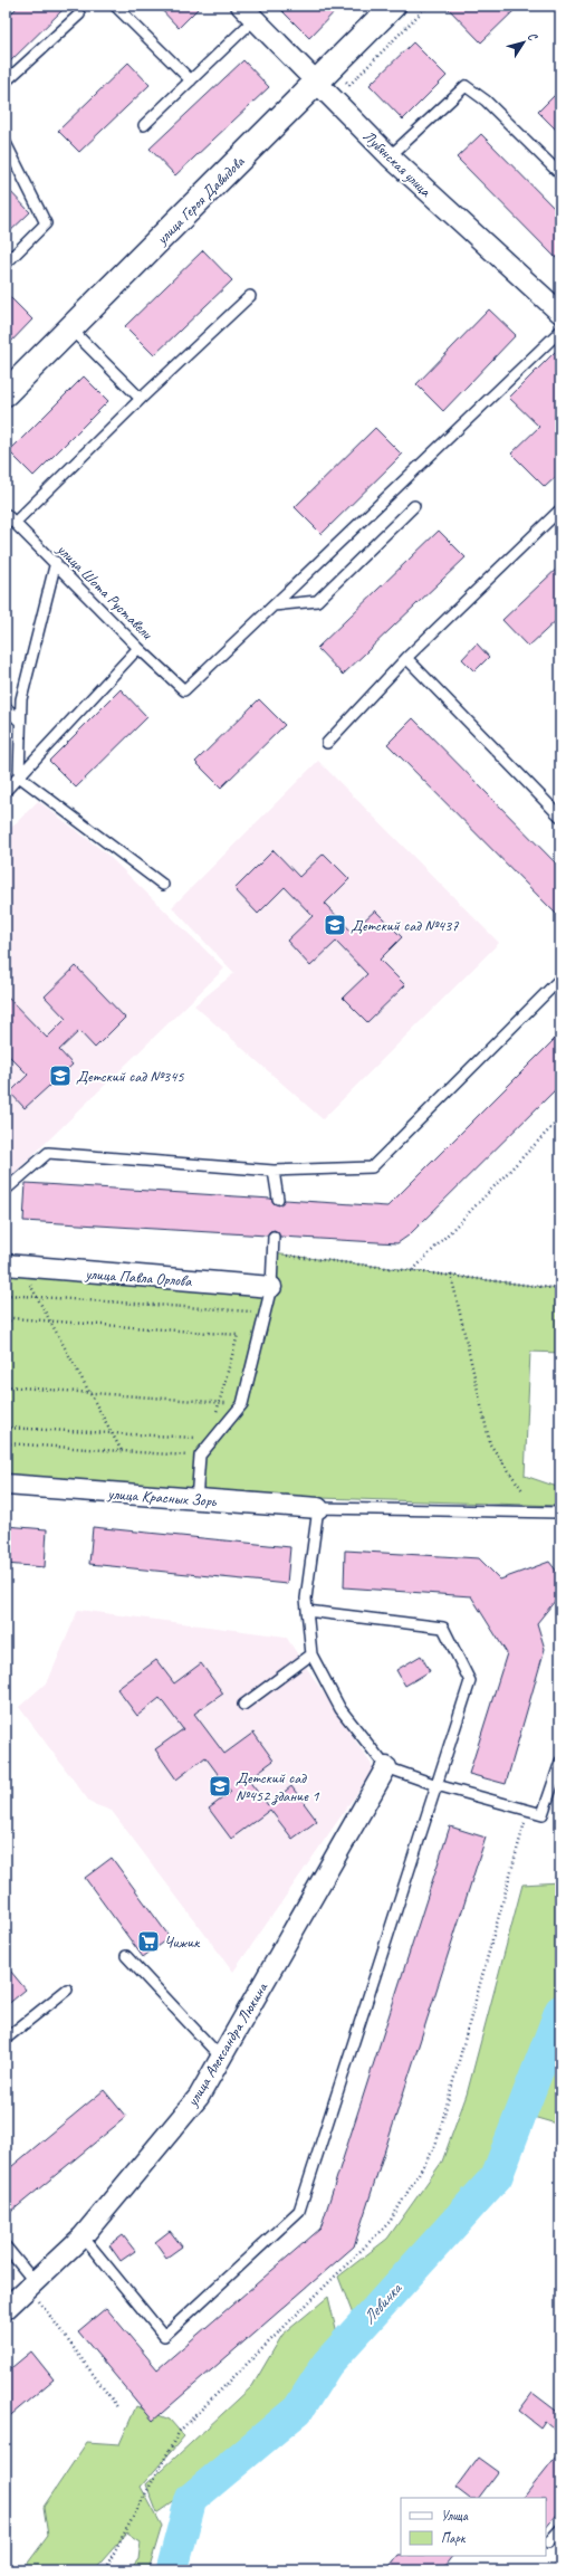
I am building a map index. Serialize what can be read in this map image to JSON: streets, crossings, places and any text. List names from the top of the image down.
{
  "streets": {
    "street": [
      "Лубянская улица",
      "улица Героя Давыдова",
      "улица Павла Орлова",
      "улица Красных Зорь",
      "улица Александра Люкина"
    ],
    "lane": ["улица Шота Руставели"]
  },
  "crossings": [
    ["Лубянская улица", "улица Героя Давыдова"]
  ],
  "water": ["Левинка"],
  "places": {
    "school or university": ["Детский сад №437", "Детский сад №345", "Детский сад №452 здание 1"],
    "supermarket": ["Чижик"]
  },
  "legend": ["Улица", "Парк"],
  "north": "top right"
}
